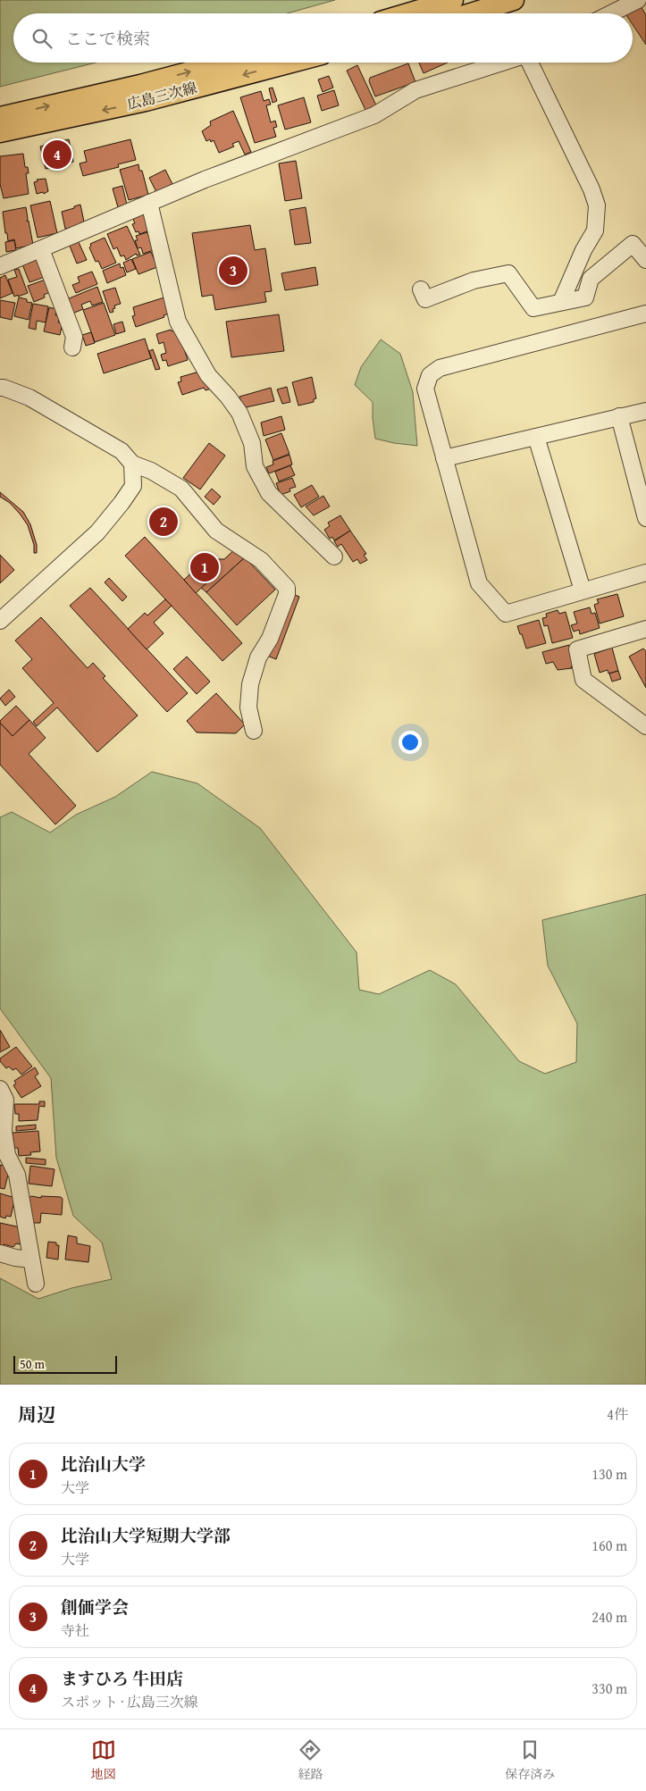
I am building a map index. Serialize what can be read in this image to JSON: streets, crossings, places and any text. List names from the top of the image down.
{
  "streets": {
    "main road": ["広島三次線"]
  },
  "scale_bar": "50 m",
  "page": {
    "search": "ここで検索",
    "pins": [
      "4",
      "3",
      "2",
      "1"
    ],
    "scale": "50 m",
    "heading": ["周辺", "4件"],
    "list": [
      {
        "mark": "1",
        "name": "比治山大学",
        "note": "大学",
        "value": "130 m"
      },
      {
        "mark": "2",
        "name": "比治山大学短期大学部",
        "note": "大学",
        "value": "160 m"
      },
      {
        "mark": "3",
        "name": "創価学会",
        "note": "寺社",
        "value": "240 m"
      },
      {
        "mark": "4",
        "name": "ますひろ 牛田店",
        "note": "スポット · 広島三次線",
        "value": "330 m"
      }
    ],
    "nav": ["地図", "経路", "保存済み"]
  }
}
